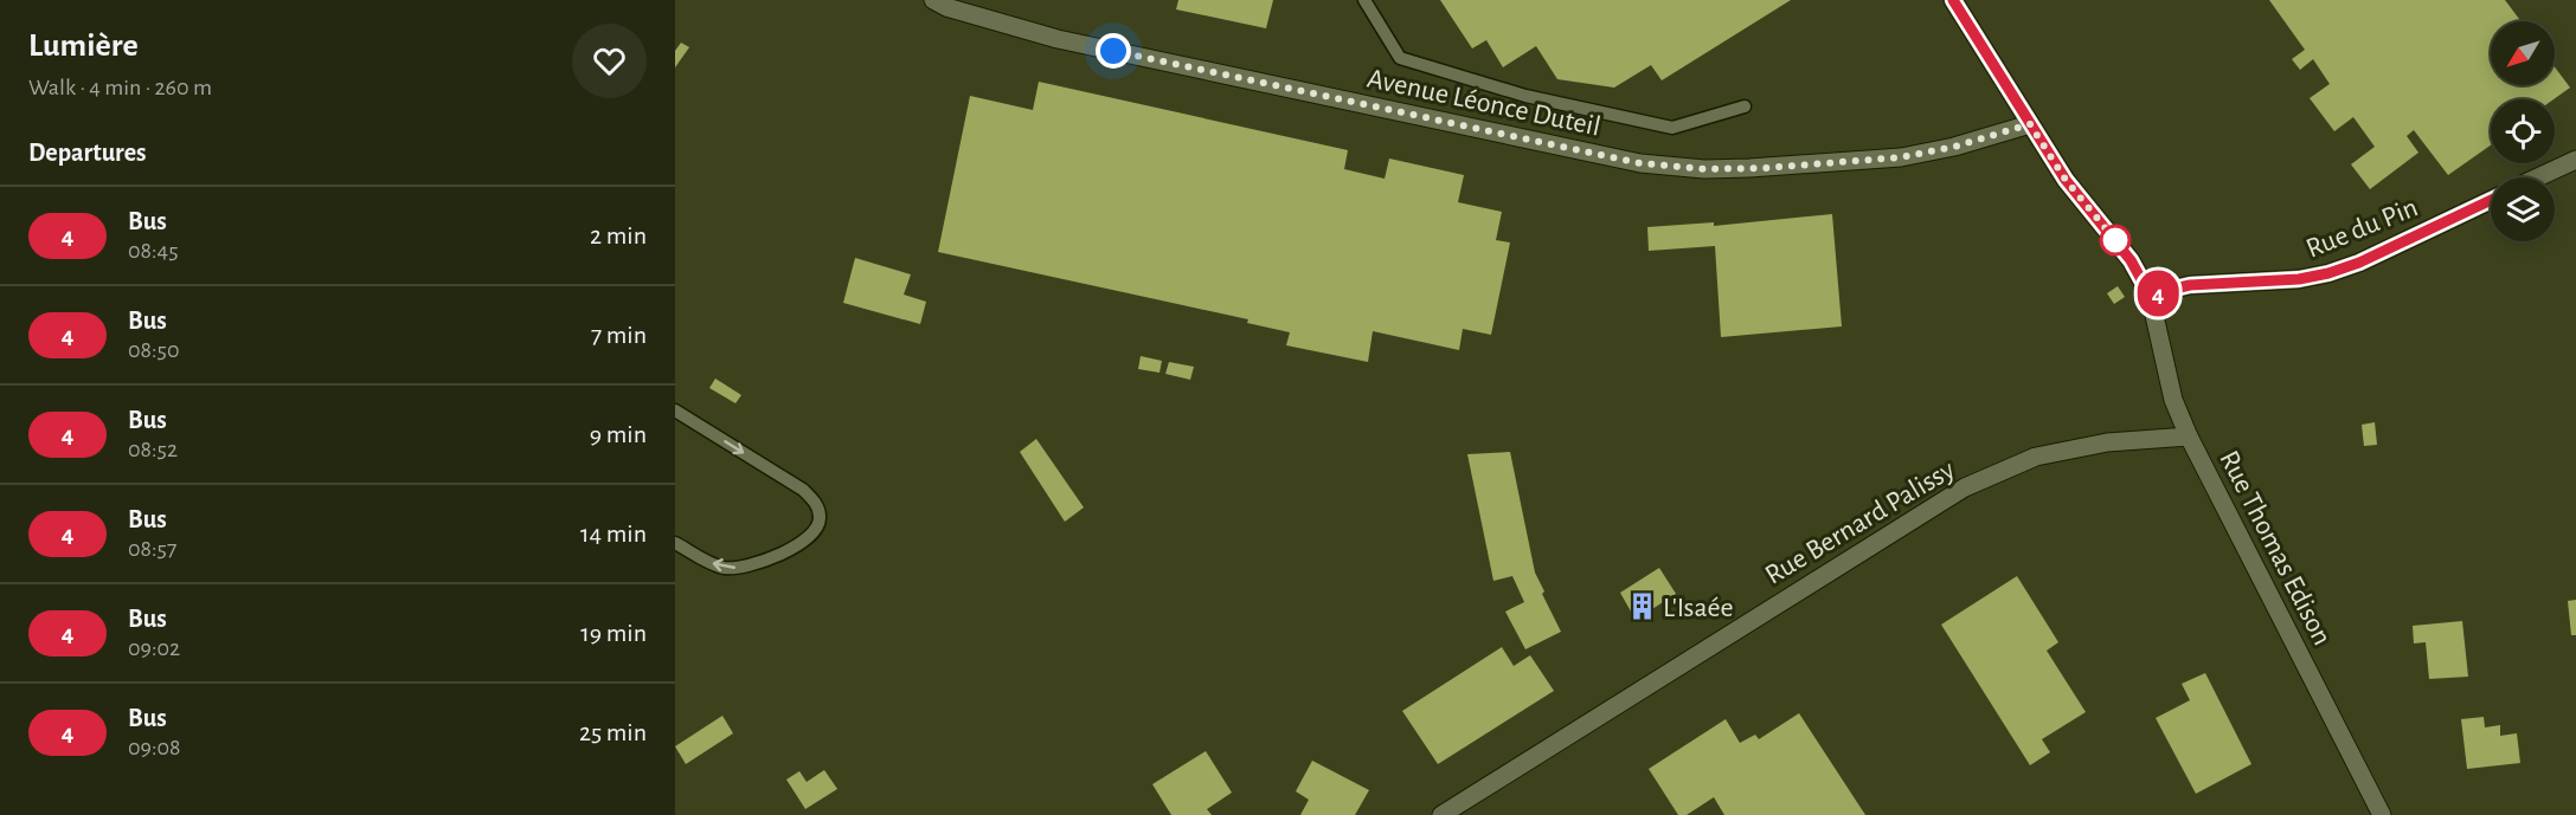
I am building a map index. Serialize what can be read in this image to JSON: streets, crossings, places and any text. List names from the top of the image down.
{
  "streets": {
    "street": [
      "Avenue Léonce Duteil",
      "Rue du Pin",
      "Rue Bernard Palissy",
      "Rue Thomas Edison"
    ]
  },
  "crossings": [
    ["Avenue Léonce Duteil", "Rue Thomas Edison"],
    ["Rue du Pin", "Rue Thomas Edison"],
    ["Rue Bernard Palissy", "Rue Thomas Edison"]
  ],
  "places": {
    "building": ["L'Isaée"]
  },
  "lines": ["bus line 4"],
  "north": "bottom left",
  "page": {
    "heading": [
      ["Lumière", "Walk · 4 min · 260 m"],
      "Departures"
    ],
    "on_map": "4",
    "list": [
      {
        "mark": "4",
        "name": "Bus",
        "note": "08:45",
        "value": "2 min"
      },
      {
        "mark": "4",
        "name": "Bus",
        "note": "08:50",
        "value": "7 min"
      },
      {
        "mark": "4",
        "name": "Bus",
        "note": "08:52",
        "value": "9 min"
      },
      {
        "mark": "4",
        "name": "Bus",
        "note": "08:57",
        "value": "14 min"
      },
      {
        "mark": "4",
        "name": "Bus",
        "note": "09:02",
        "value": "19 min"
      },
      {
        "mark": "4",
        "name": "Bus",
        "note": "09:08",
        "value": "25 min"
      }
    ]
  }
}
